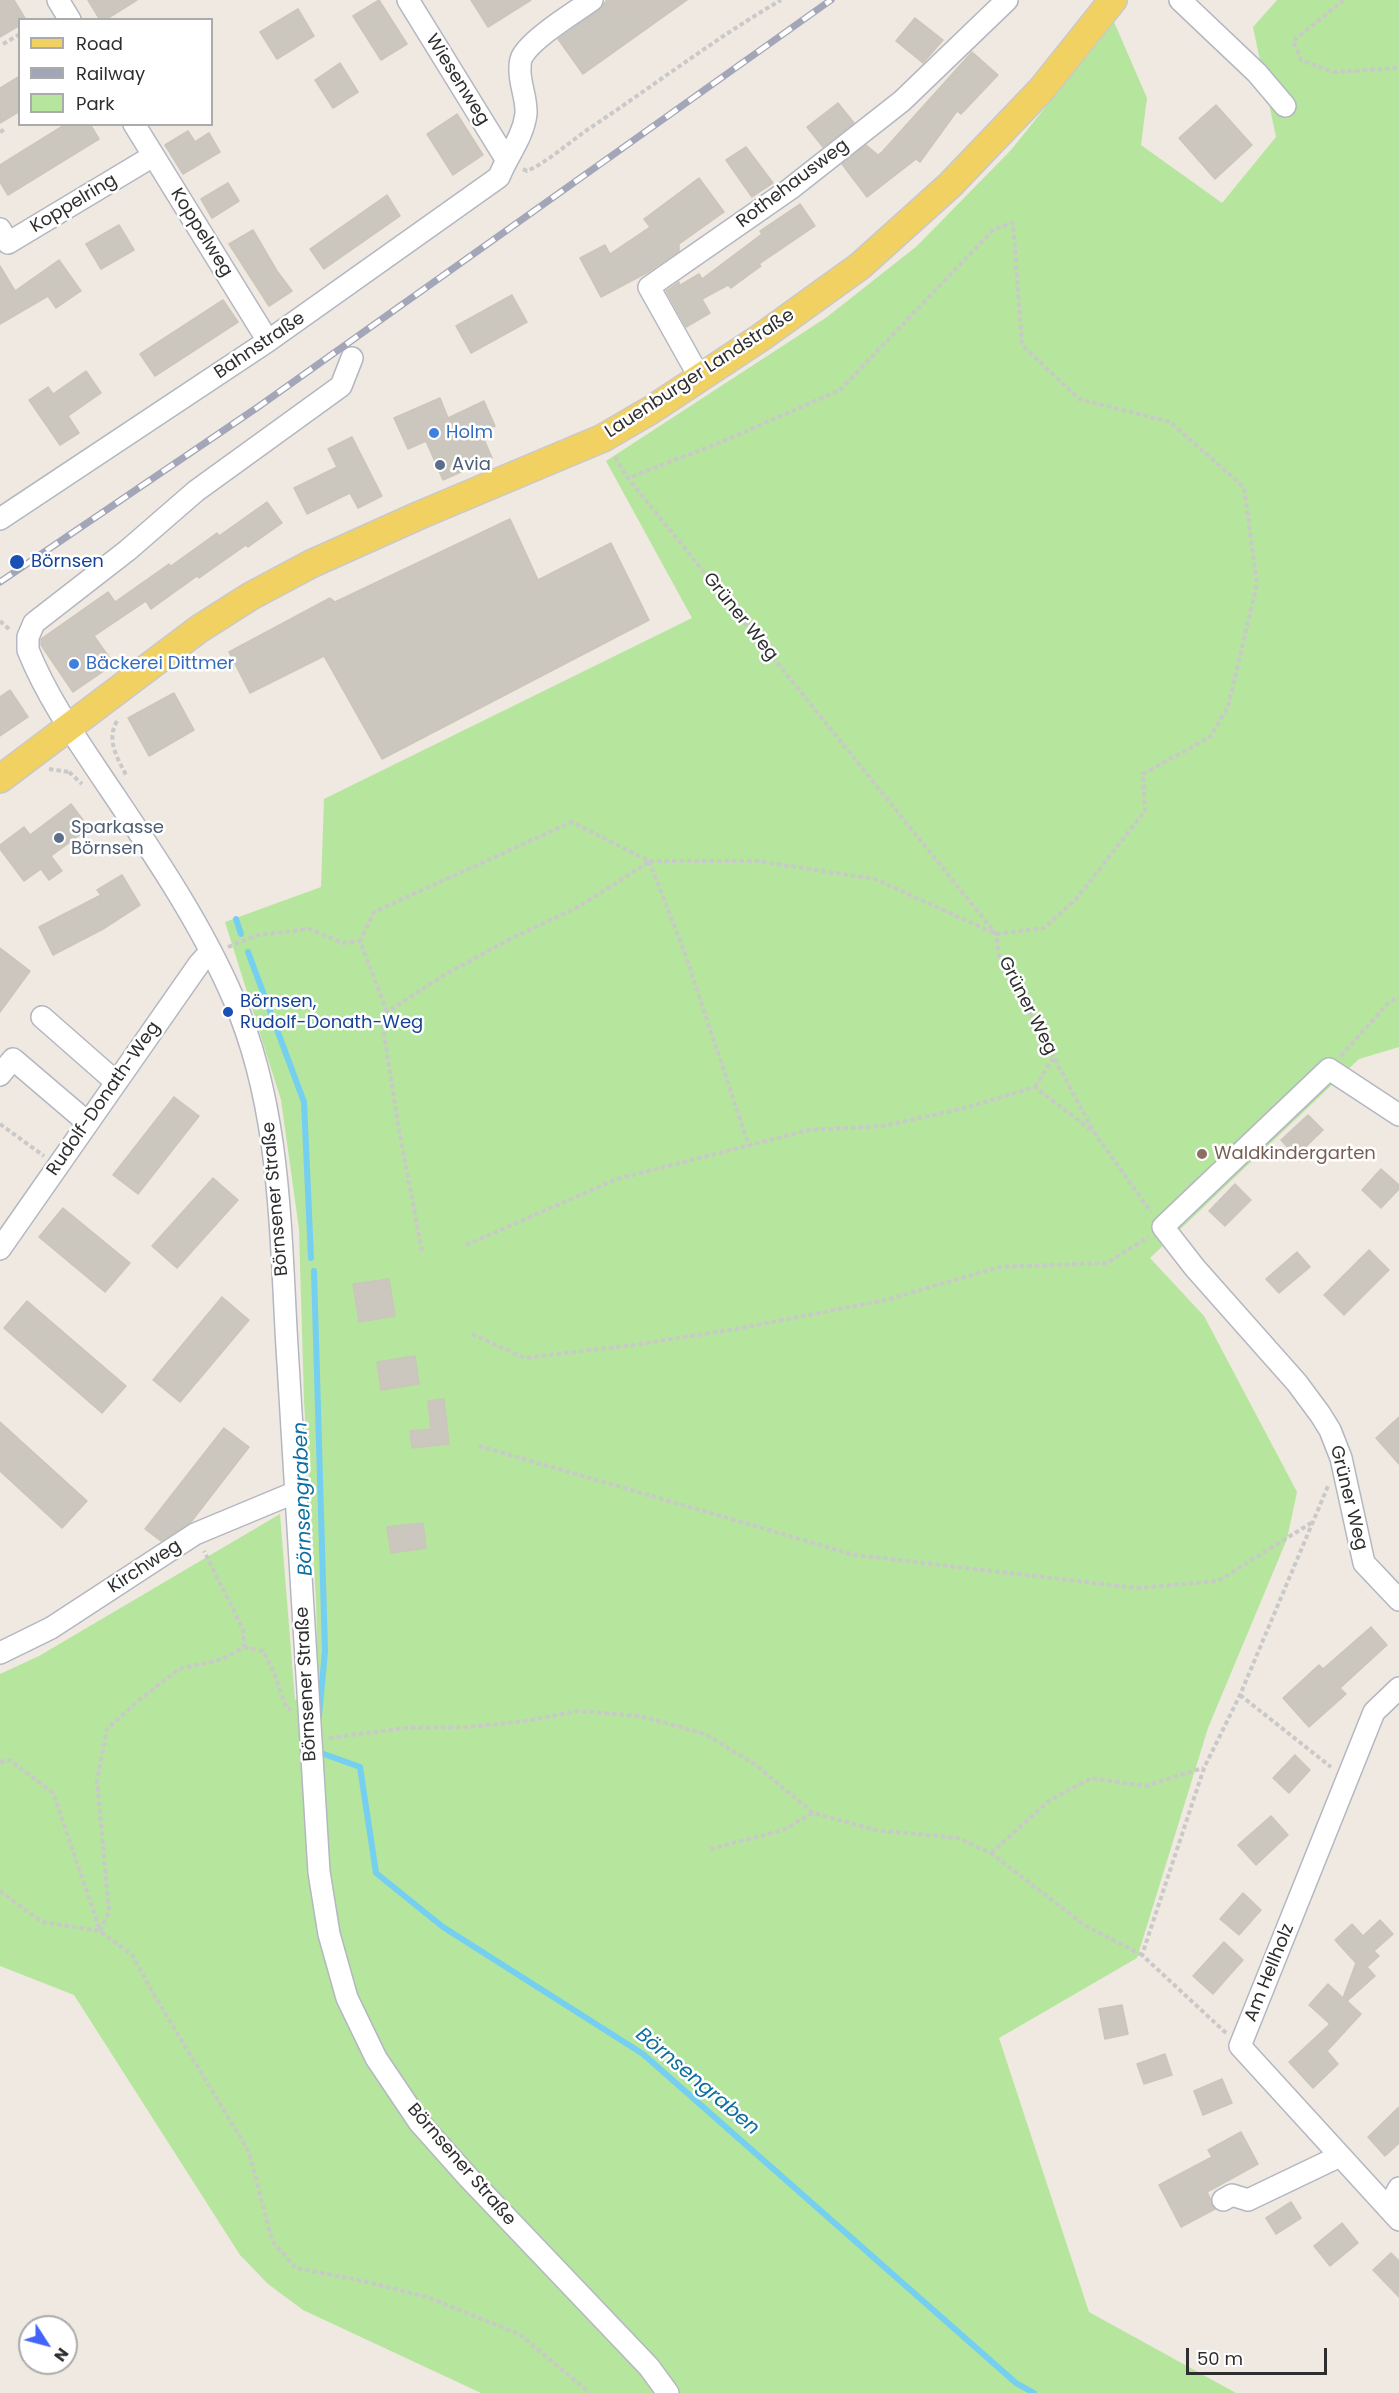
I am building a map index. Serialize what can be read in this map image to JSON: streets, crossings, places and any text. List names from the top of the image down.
{
  "streets": {
    "main road": ["Lauenburger Landstraße"],
    "street": [
      "Wiesenweg",
      "Rothehausweg",
      "Koppelring",
      "Koppelweg",
      "Bahnstraße",
      "Grüner Weg",
      "Rudolf-Donath-Weg",
      "Börnsener Straße",
      "Kirchweg",
      "Am Hellholz"
    ]
  },
  "crossings": [
    ["Wiesenweg", "Bahnstraße"],
    ["Rothehausweg", "Lauenburger Landstraße"],
    ["Koppelring", "Koppelweg"],
    ["Koppelweg", "Bahnstraße"],
    ["Lauenburger Landstraße", "Grüner Weg"],
    ["Lauenburger Landstraße", "Börnsener Straße"],
    ["Rudolf-Donath-Weg", "Börnsener Straße"],
    ["Börnsener Straße", "Kirchweg"]
  ],
  "water": ["Börnsengraben"],
  "places": [
    "Holm",
    "Avia",
    "Börnsen",
    "Bäckerei Dittmer",
    "Sparkasse Börnsen",
    "Börnsen, Rudolf-Donath-Weg",
    "Waldkindergarten"
  ],
  "legend": ["Road", "Railway", "Park"],
  "scale_bar": "50 m",
  "north": "bottom right"
}
